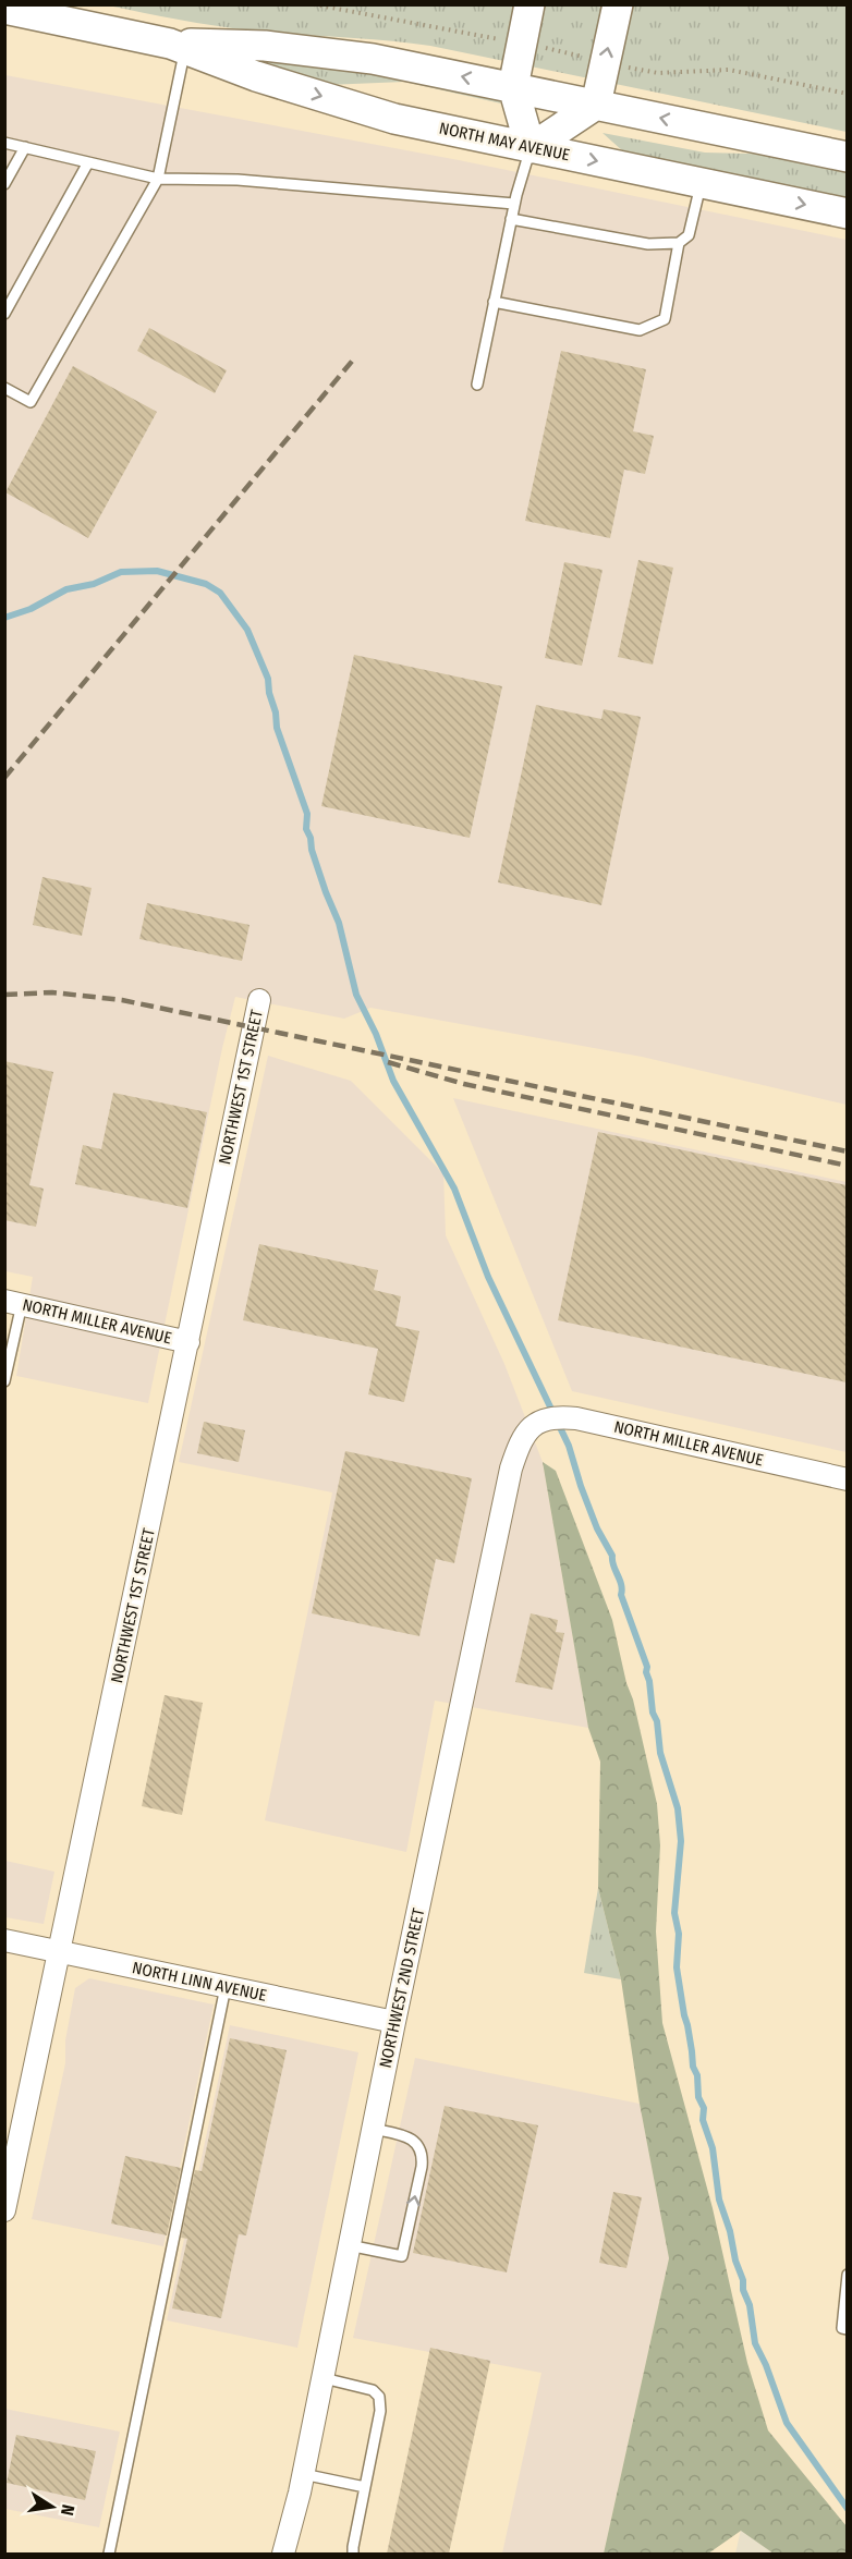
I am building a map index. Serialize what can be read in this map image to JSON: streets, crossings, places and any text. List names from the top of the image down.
{
  "streets": {
    "main road": ["NORTH MAY AVENUE"],
    "street": [
      "NORTHWEST 1ST STREET",
      "NORTH MILLER AVENUE",
      "NORTH LINN AVENUE",
      "NORTHWEST 2ND STREET"
    ]
  },
  "crossings": [
    ["NORTHWEST 1ST STREET", "NORTH MILLER AVENUE"],
    ["NORTHWEST 1ST STREET", "NORTH LINN AVENUE"],
    ["NORTH MILLER AVENUE", "NORTHWEST 2ND STREET"],
    ["NORTH LINN AVENUE", "NORTHWEST 2ND STREET"]
  ],
  "north": "right"
}
